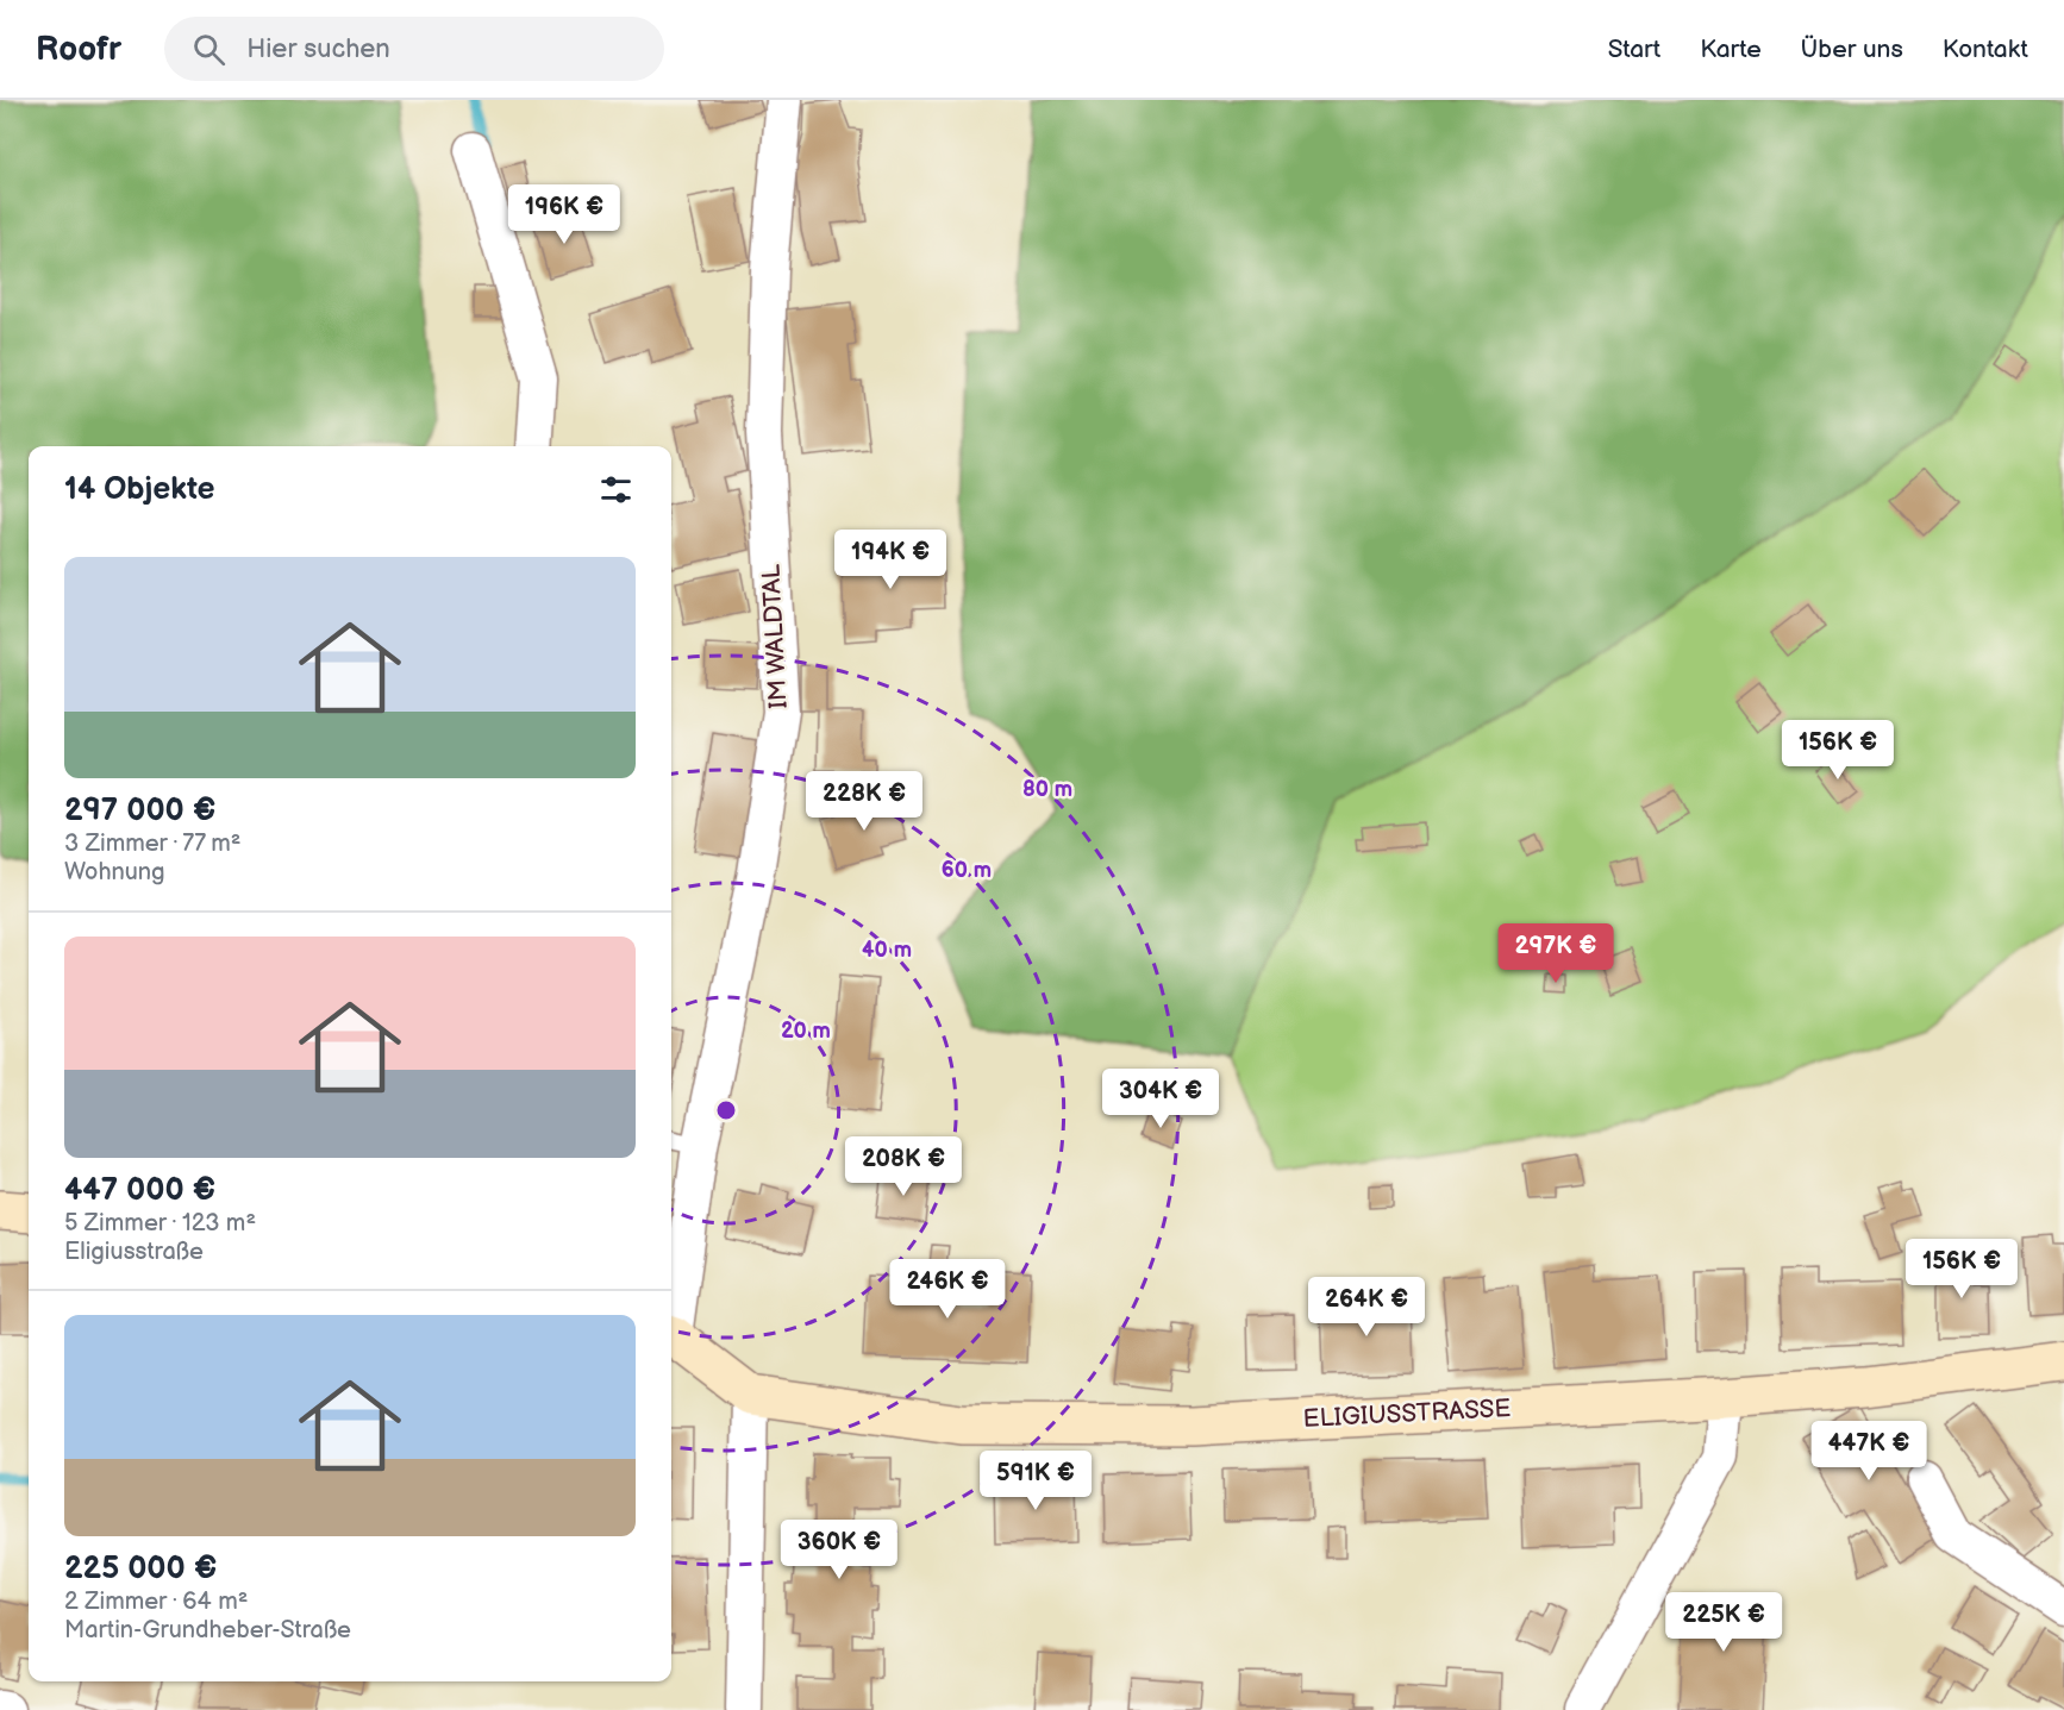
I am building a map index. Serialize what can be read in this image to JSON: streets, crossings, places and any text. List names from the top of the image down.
{
  "streets": {
    "street": ["IM WALDTAL", "ELIGIUSSTRASSE"]
  },
  "page": {
    "header": "Roofr",
    "search": "Hier suchen",
    "nav": [
      "Start",
      "Karte",
      "Über uns",
      "Kontakt"
    ],
    "price": [
      "196K €",
      "194K €",
      "156K €",
      "228K €",
      "297K €",
      "304K €",
      "208K €",
      "156K €",
      "246K €",
      "264K €",
      "447K €",
      "591K €",
      "360K €",
      "225K €"
    ],
    "heading": "14 Objekte",
    "list": [
      {
        "name": "297 000 €",
        "note": "3 Zimmer · 77 m² · Wohnung"
      },
      {
        "name": "447 000 €",
        "note": "5 Zimmer · 123 m² · Eligiusstraße"
      },
      {
        "name": "225 000 €",
        "note": "2 Zimmer · 64 m² · Martin-Grundheber-Straße"
      }
    ]
  },
  "rings": [
    "80 m",
    "60 m",
    "40 m",
    "20 m"
  ]
}
